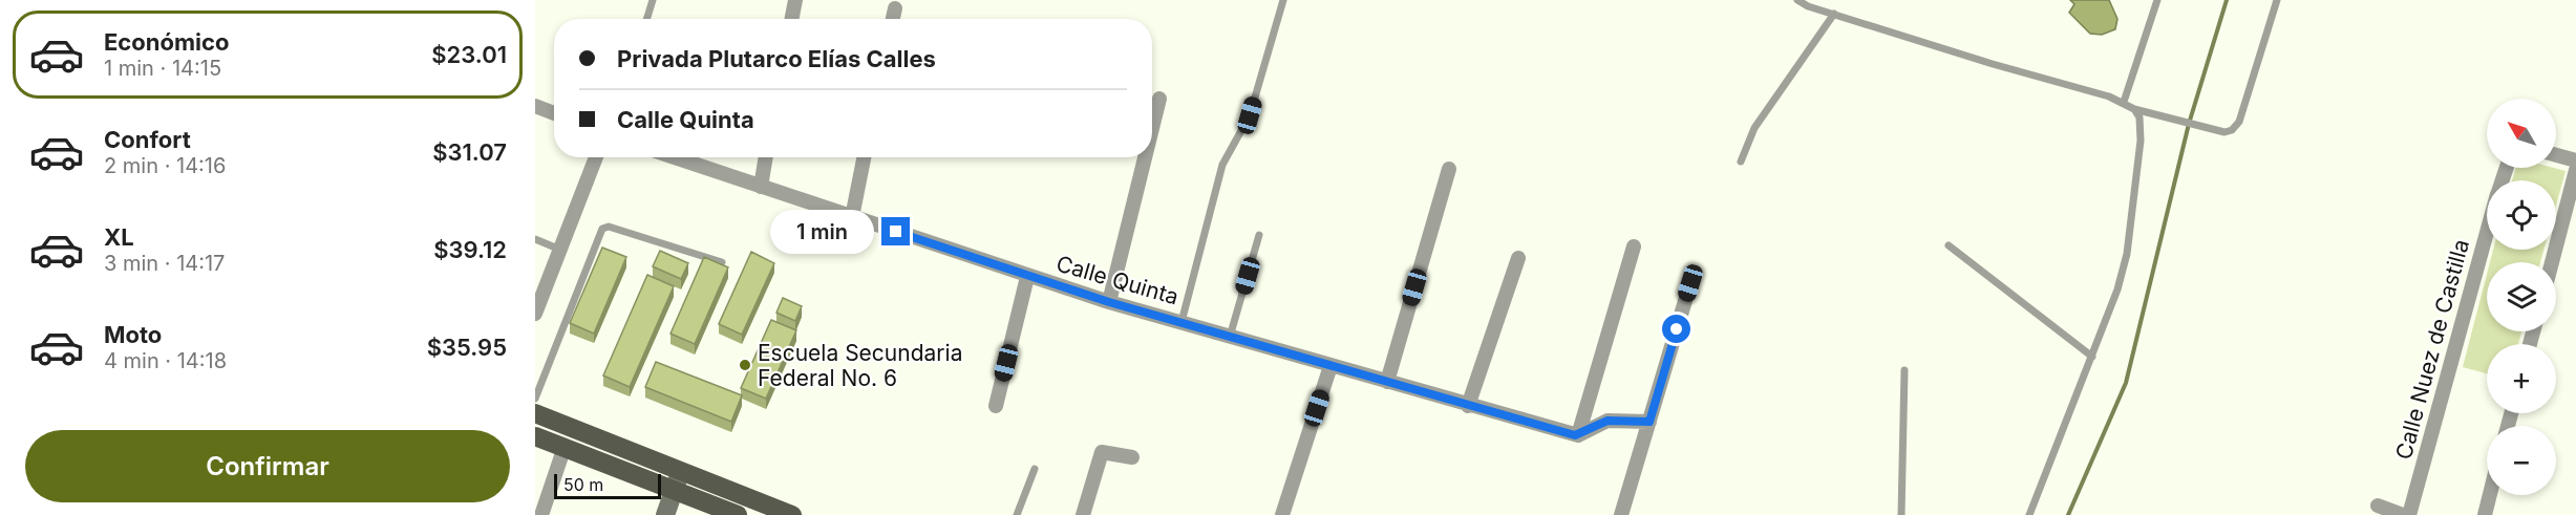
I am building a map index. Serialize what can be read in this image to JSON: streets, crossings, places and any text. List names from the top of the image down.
{
  "streets": {
    "street": ["Calle Quinta", "Calle Nuez de Castilla"]
  },
  "places": ["Escuela Secundaria Federal No. 6"],
  "scale_bar": "50 m",
  "north": "top left",
  "page": {
    "list": [
      {
        "name": "Económico",
        "note": "1 min · 14:15",
        "value": "$23.01"
      },
      {
        "name": "Confort",
        "note": "2 min · 14:16",
        "value": "$31.07"
      },
      {
        "name": "XL",
        "note": "3 min · 14:17",
        "value": "$39.12"
      },
      {
        "name": "Moto",
        "note": "4 min · 14:18",
        "value": "$35.95"
      }
    ],
    "banner": ["Privada Plutarco Elías Calles", "Calle Quinta"],
    "map_buttons": ["+", "−"],
    "bubble": "1 min",
    "buttons": "Confirmar",
    "scale": "50 m"
  }
}
